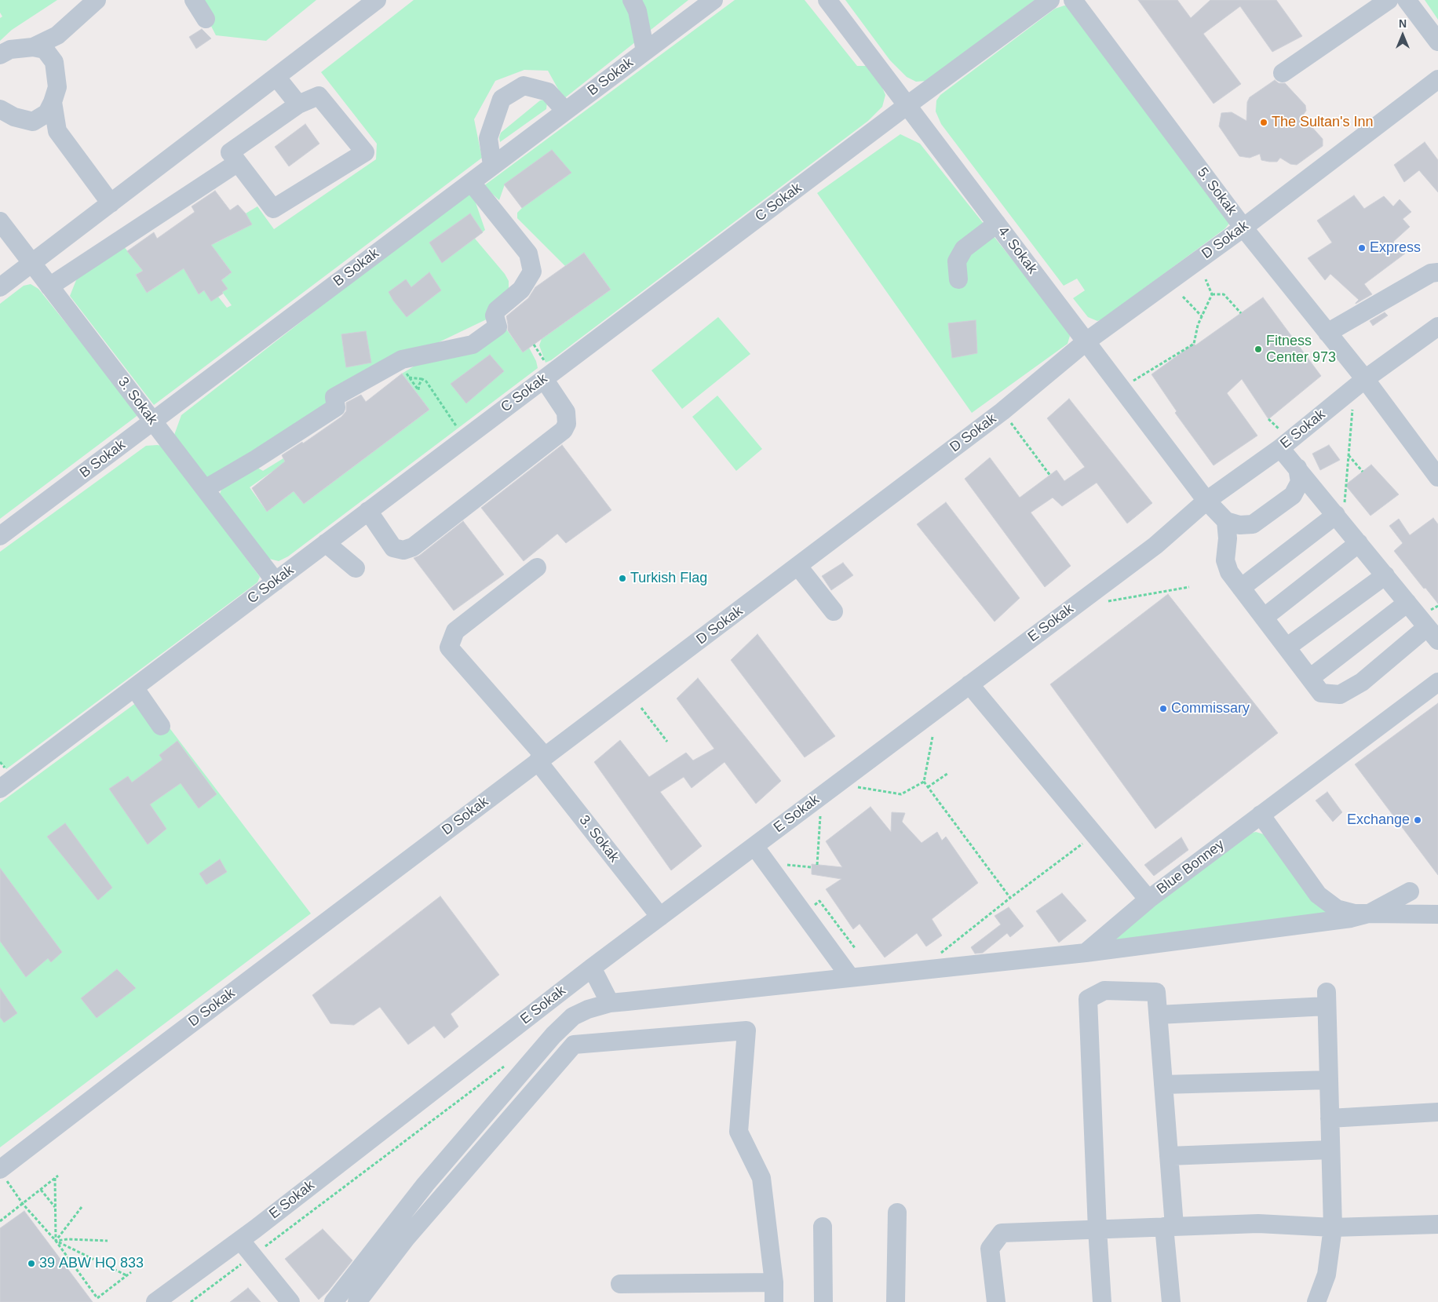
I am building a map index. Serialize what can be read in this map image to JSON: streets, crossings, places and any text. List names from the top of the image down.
{
  "streets": {
    "street": [
      "B Sokak",
      "5. Sokak",
      "C Sokak",
      "D Sokak",
      "4. Sokak",
      "3. Sokak",
      "E Sokak",
      "Blue Bonney"
    ]
  },
  "crossings": [
    ["B Sokak", "3. Sokak"],
    ["5. Sokak", "D Sokak"],
    ["5. Sokak", "E Sokak"],
    ["C Sokak", "4. Sokak"],
    ["C Sokak", "3. Sokak"],
    ["D Sokak", "4. Sokak"],
    ["D Sokak", "3. Sokak"],
    ["4. Sokak", "E Sokak"],
    ["3. Sokak", "E Sokak"],
    ["E Sokak", "Blue Bonney"]
  ],
  "places": [
    "The Sultan's Inn",
    "Express",
    "Fitness Center 973",
    "Turkish Flag",
    "Commissary",
    "Exchange",
    "39 ABW HQ 833"
  ],
  "north": "top"
}
